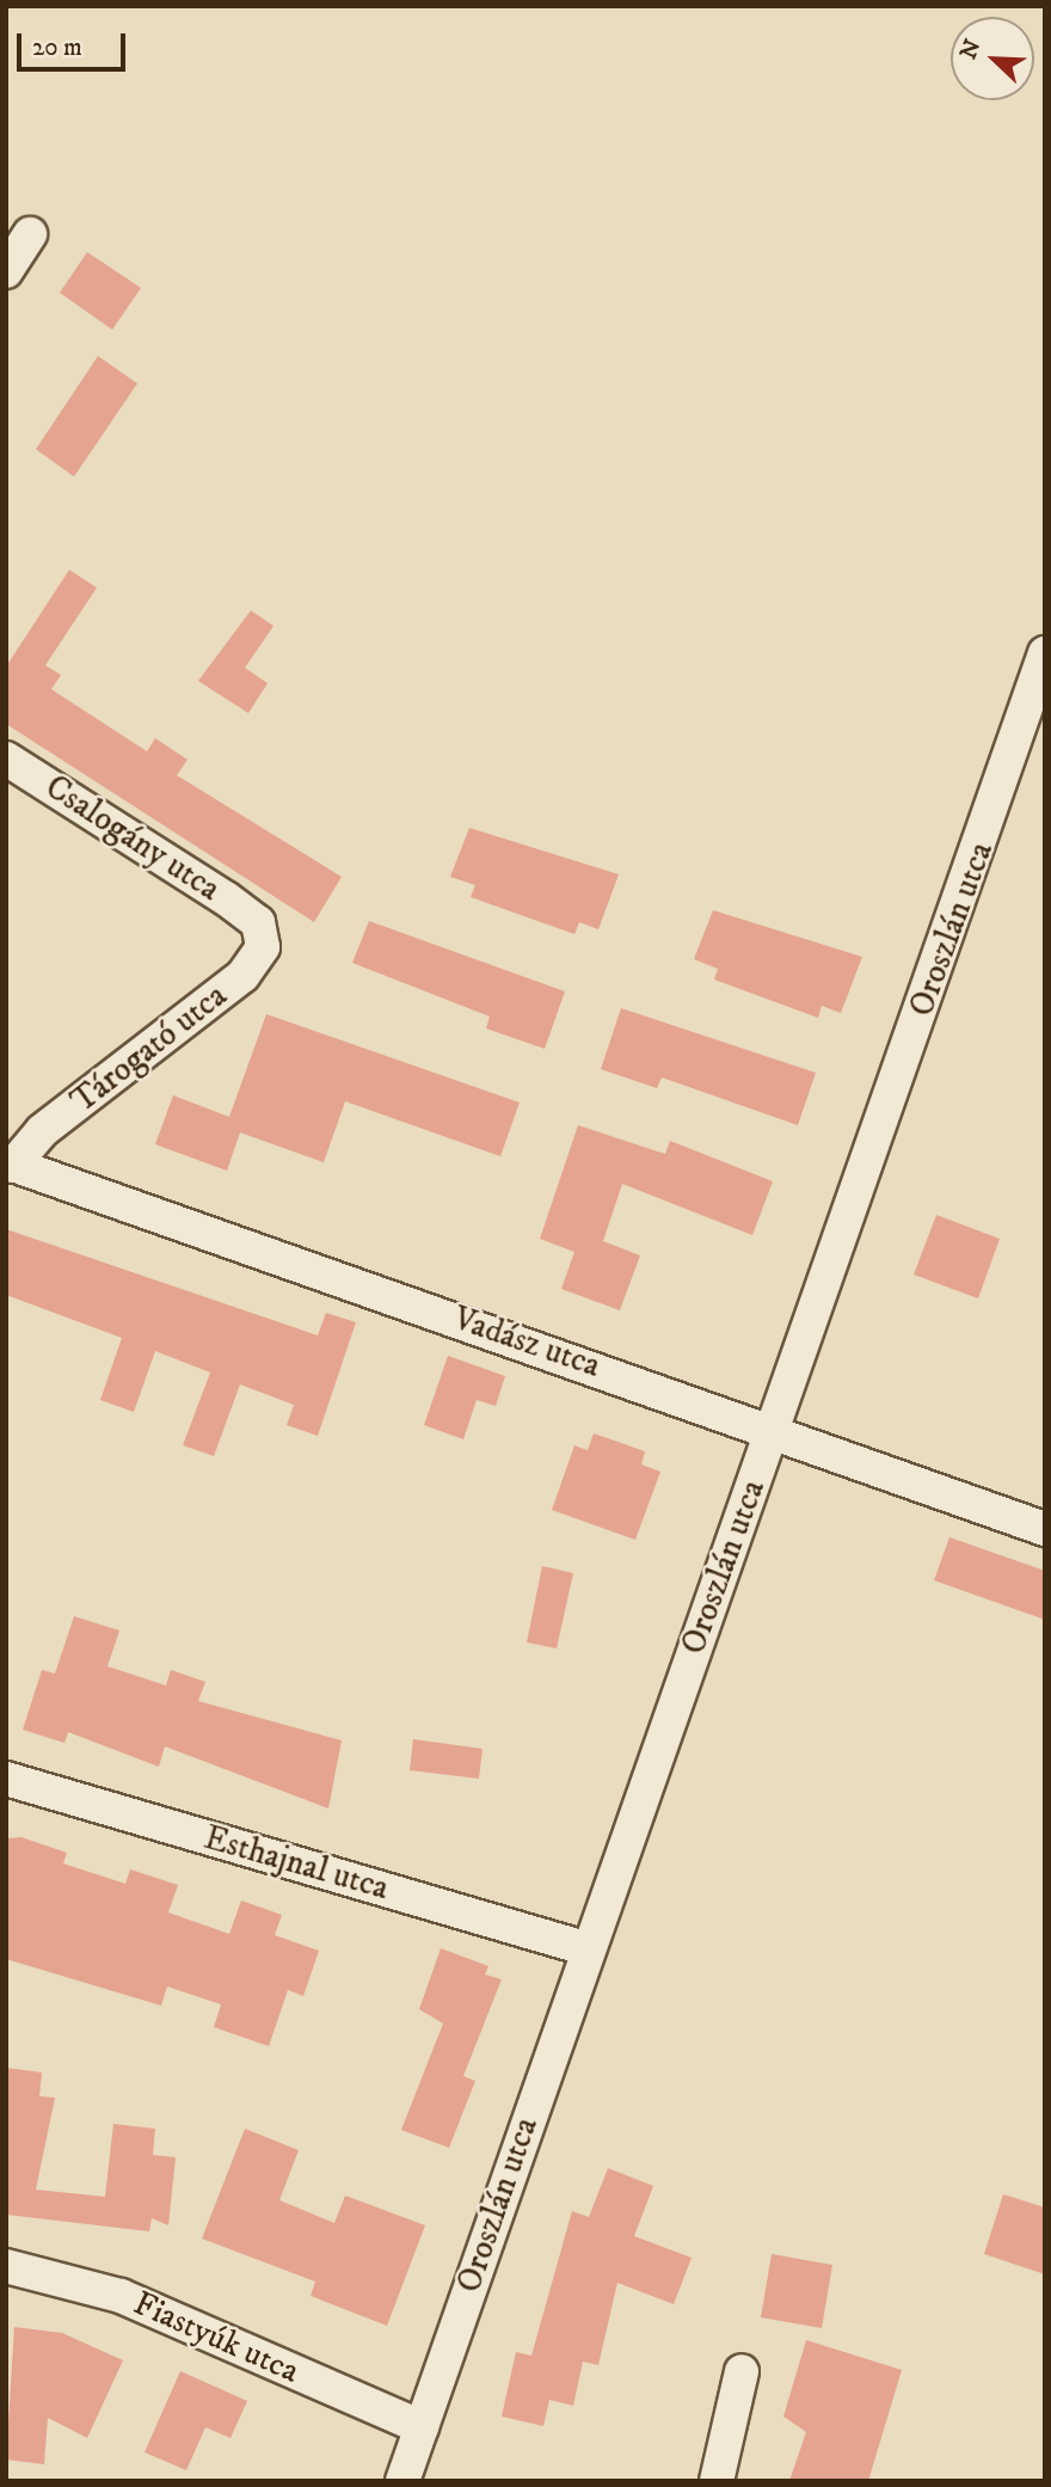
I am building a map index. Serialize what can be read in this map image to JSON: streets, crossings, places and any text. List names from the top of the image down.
{
  "streets": {
    "street": [
      "Csalogány utca",
      "Oroszlán utca",
      "Tárogató utca",
      "Vadász utca",
      "Esthajnal utca",
      "Fiastyúk utca"
    ]
  },
  "crossings": [
    ["Csalogány utca", "Tárogató utca"],
    ["Oroszlán utca", "Vadász utca"],
    ["Oroszlán utca", "Esthajnal utca"],
    ["Oroszlán utca", "Fiastyúk utca"],
    ["Tárogató utca", "Vadász utca"]
  ],
  "scale_bar": "20 m",
  "north": "top left"
}
